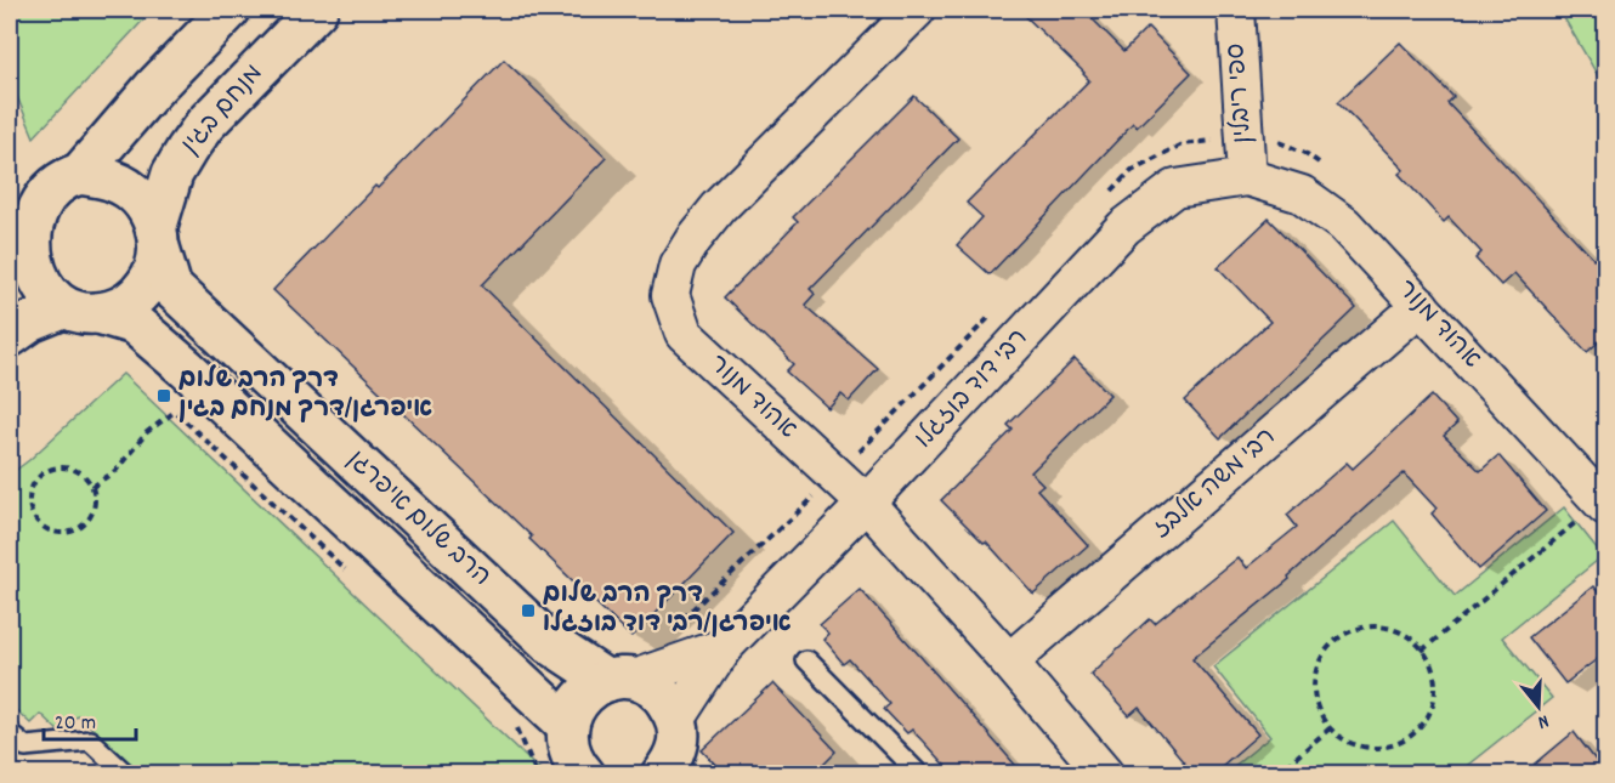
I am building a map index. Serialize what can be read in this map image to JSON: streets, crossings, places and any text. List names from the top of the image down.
{
  "streets": {
    "main road": ["מנחם בגין", "הרב שלום איפרגן"],
    "street": [
      "ספי ריבלין",
      "אהוד מנור",
      "רבי דוד בוזגלו",
      "רבי משה אלבז"
    ]
  },
  "crossings": [
    ["ספי ריבלין", "אהוד מנור"],
    ["ספי ריבלין", "רבי דוד בוזגלו"],
    ["מנחם בגין", "הרב שלום איפרגן"],
    ["אהוד מנור", "רבי דוד בוזגלו"],
    ["אהוד מנור", "רבי משה אלבז"],
    ["רבי דוד בוזגלו", "הרב שלום איפרגן"]
  ],
  "places": {
    "transit": ["דרך הרב שלום איפרגן/דרך מנחם בגין", "דרך הרב שלום איפרגן/רבי דוד בוזגלו"]
  },
  "scale_bar": "20 m",
  "north": "bottom"
}
